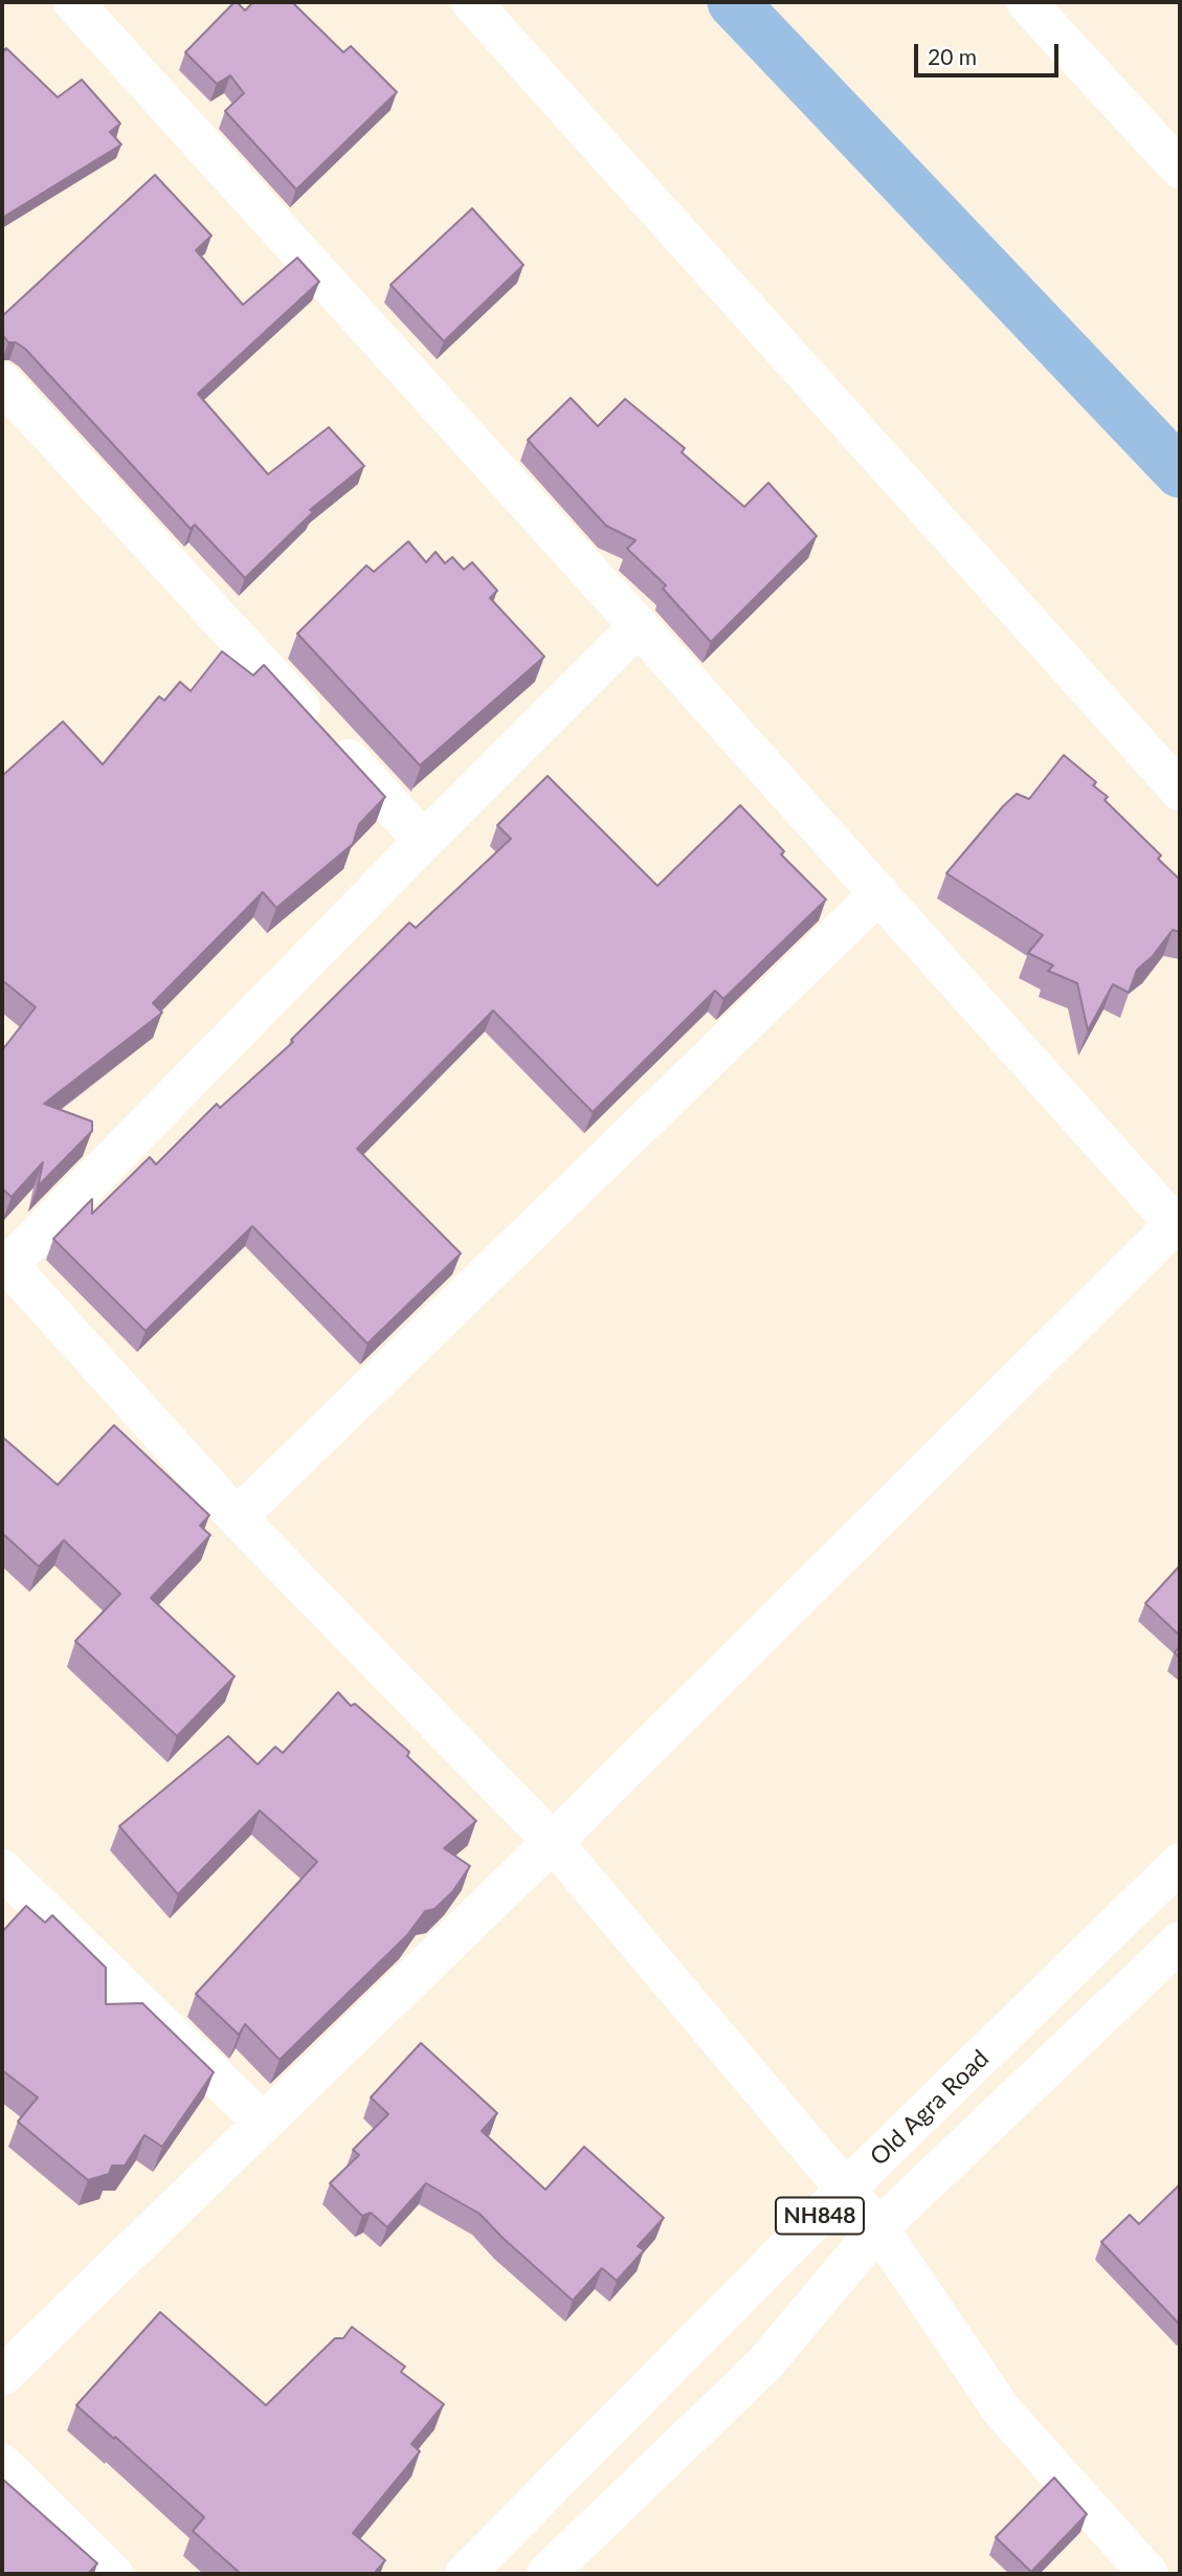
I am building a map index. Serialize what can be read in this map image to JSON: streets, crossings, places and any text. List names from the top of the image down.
{
  "streets": {
    "main road": ["Old Agra Road", "NH848"]
  },
  "scale_bar": "20 m"
}
